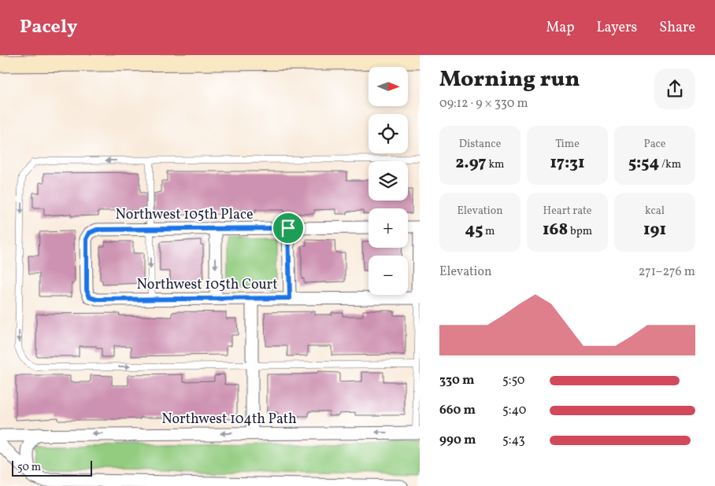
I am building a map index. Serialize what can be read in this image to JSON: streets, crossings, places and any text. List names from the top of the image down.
{
  "streets": {
    "street": ["Northwest 105th Place", "Northwest 105th Court", "Northwest 104th Path"]
  },
  "crossings": [
    ["Northwest 105th Place", "Northwest 105th Court"]
  ],
  "scale_bar": "50 m",
  "north": "right",
  "page": {
    "header": "Pacely",
    "nav": ["Map", "Layers", "Share"],
    "heading": ["Morning run", "09:12 · 9 × 330 m"],
    "map_buttons": ["+", "−"],
    "stats": [
      ["Distance", "2.97 km"],
      ["Time", "17:31"],
      ["Pace", "5:54 /km"],
      ["Elevation", "45 m"],
      ["Heart rate", "168 bpm"],
      ["kcal", "191"]
    ],
    "chart": ["Elevation", "271–276 m"],
    "list": [
      {
        "name": "330 m",
        "note": "5:50"
      },
      {
        "name": "660 m",
        "note": "5:40"
      },
      {
        "name": "990 m",
        "note": "5:43"
      }
    ],
    "scale": "50 m"
  }
}
